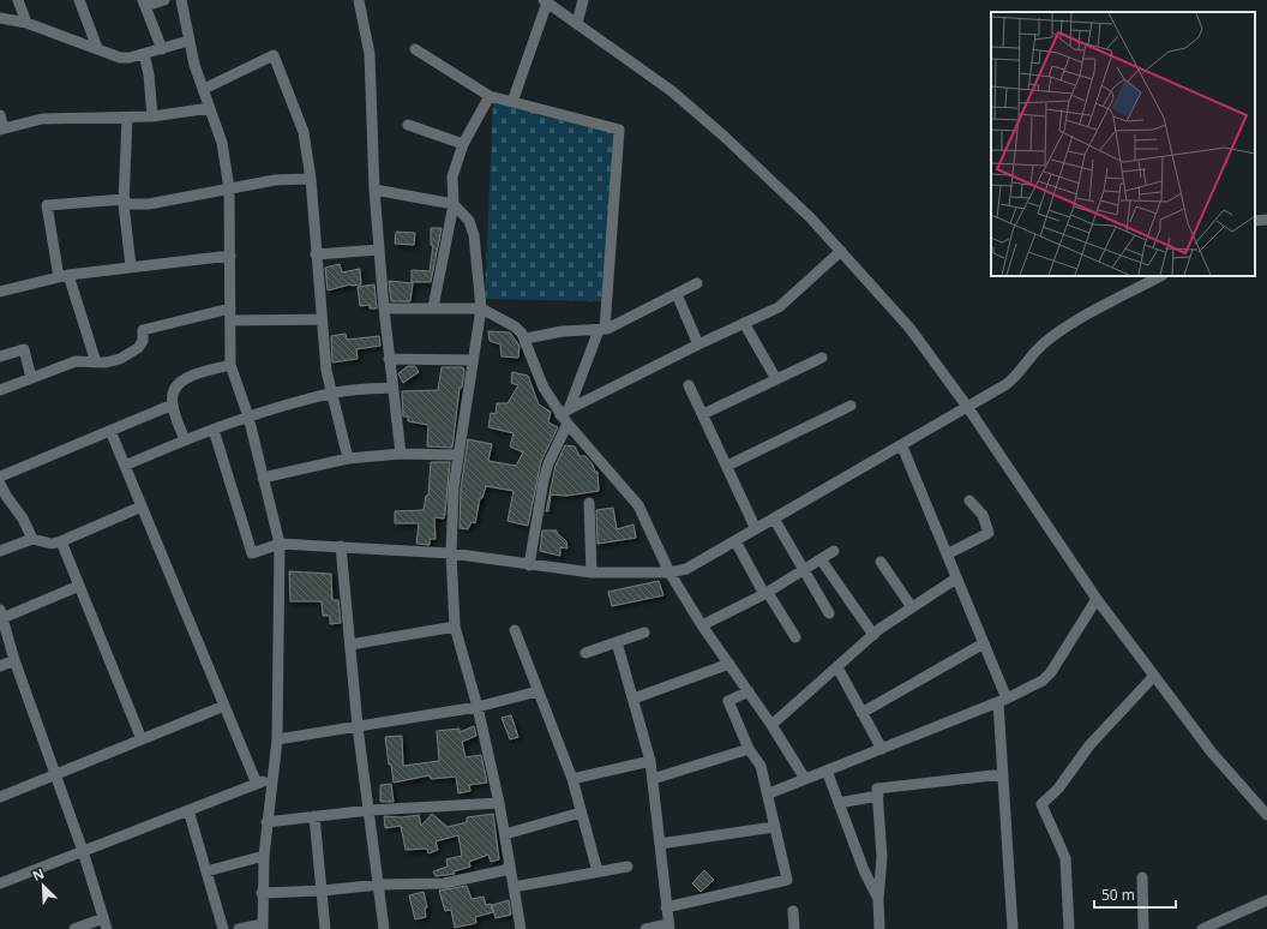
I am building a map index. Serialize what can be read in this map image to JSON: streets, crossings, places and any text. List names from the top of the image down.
{
  "scale_bar": "50 m",
  "north": "top left"
}
